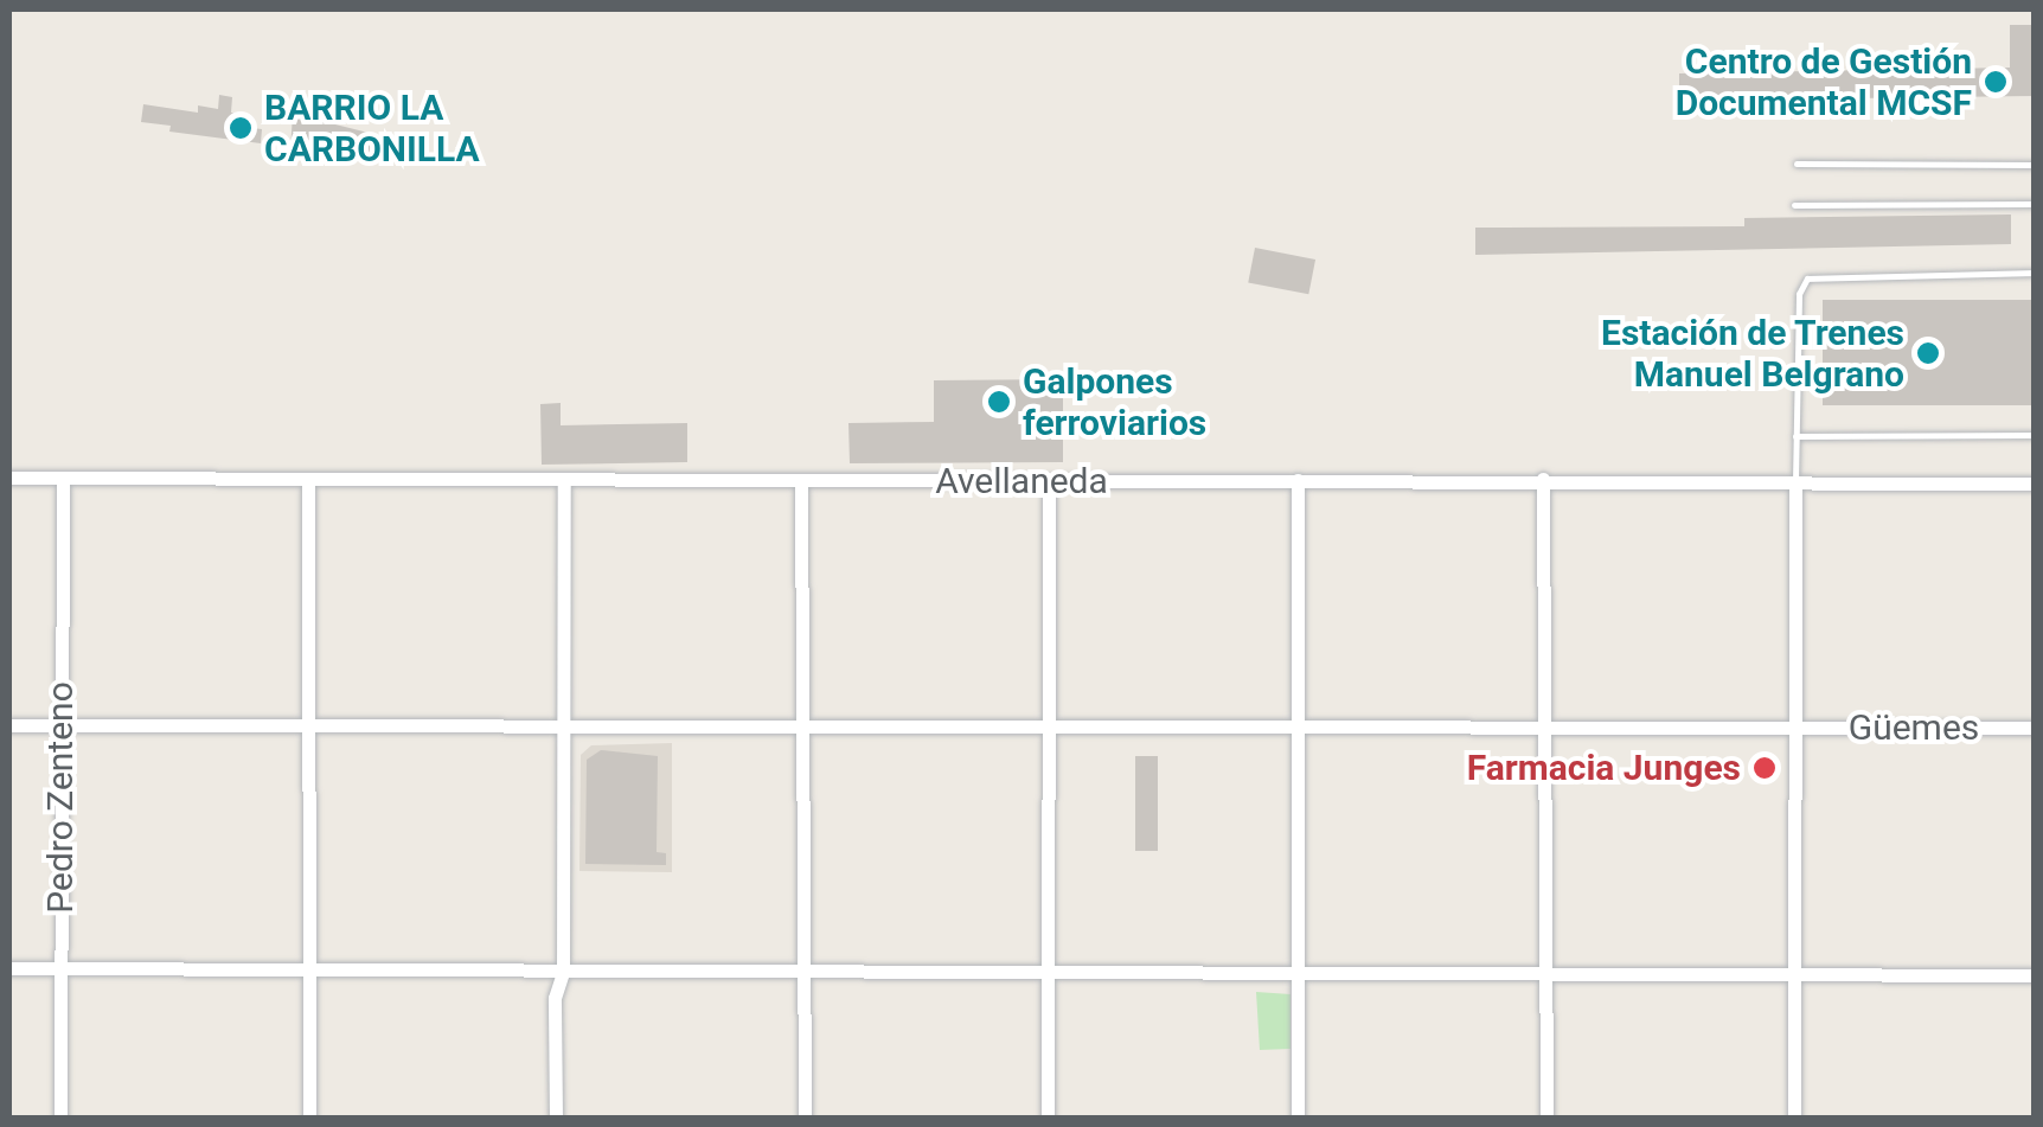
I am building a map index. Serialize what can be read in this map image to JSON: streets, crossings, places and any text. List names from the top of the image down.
{
  "streets": {
    "street": ["Avellaneda", "Güemes", "Pedro Zenteno"]
  },
  "crossings": [
    ["Avellaneda", "Pedro Zenteno"],
    ["Güemes", "Pedro Zenteno"]
  ],
  "places": [
    "Centro de Gestión Documental MCSF",
    "BARRIO LA CARBONILLA",
    "Estación de Trenes Manuel Belgrano",
    "Galpones ferroviarios",
    "Farmacia Junges"
  ]
}
